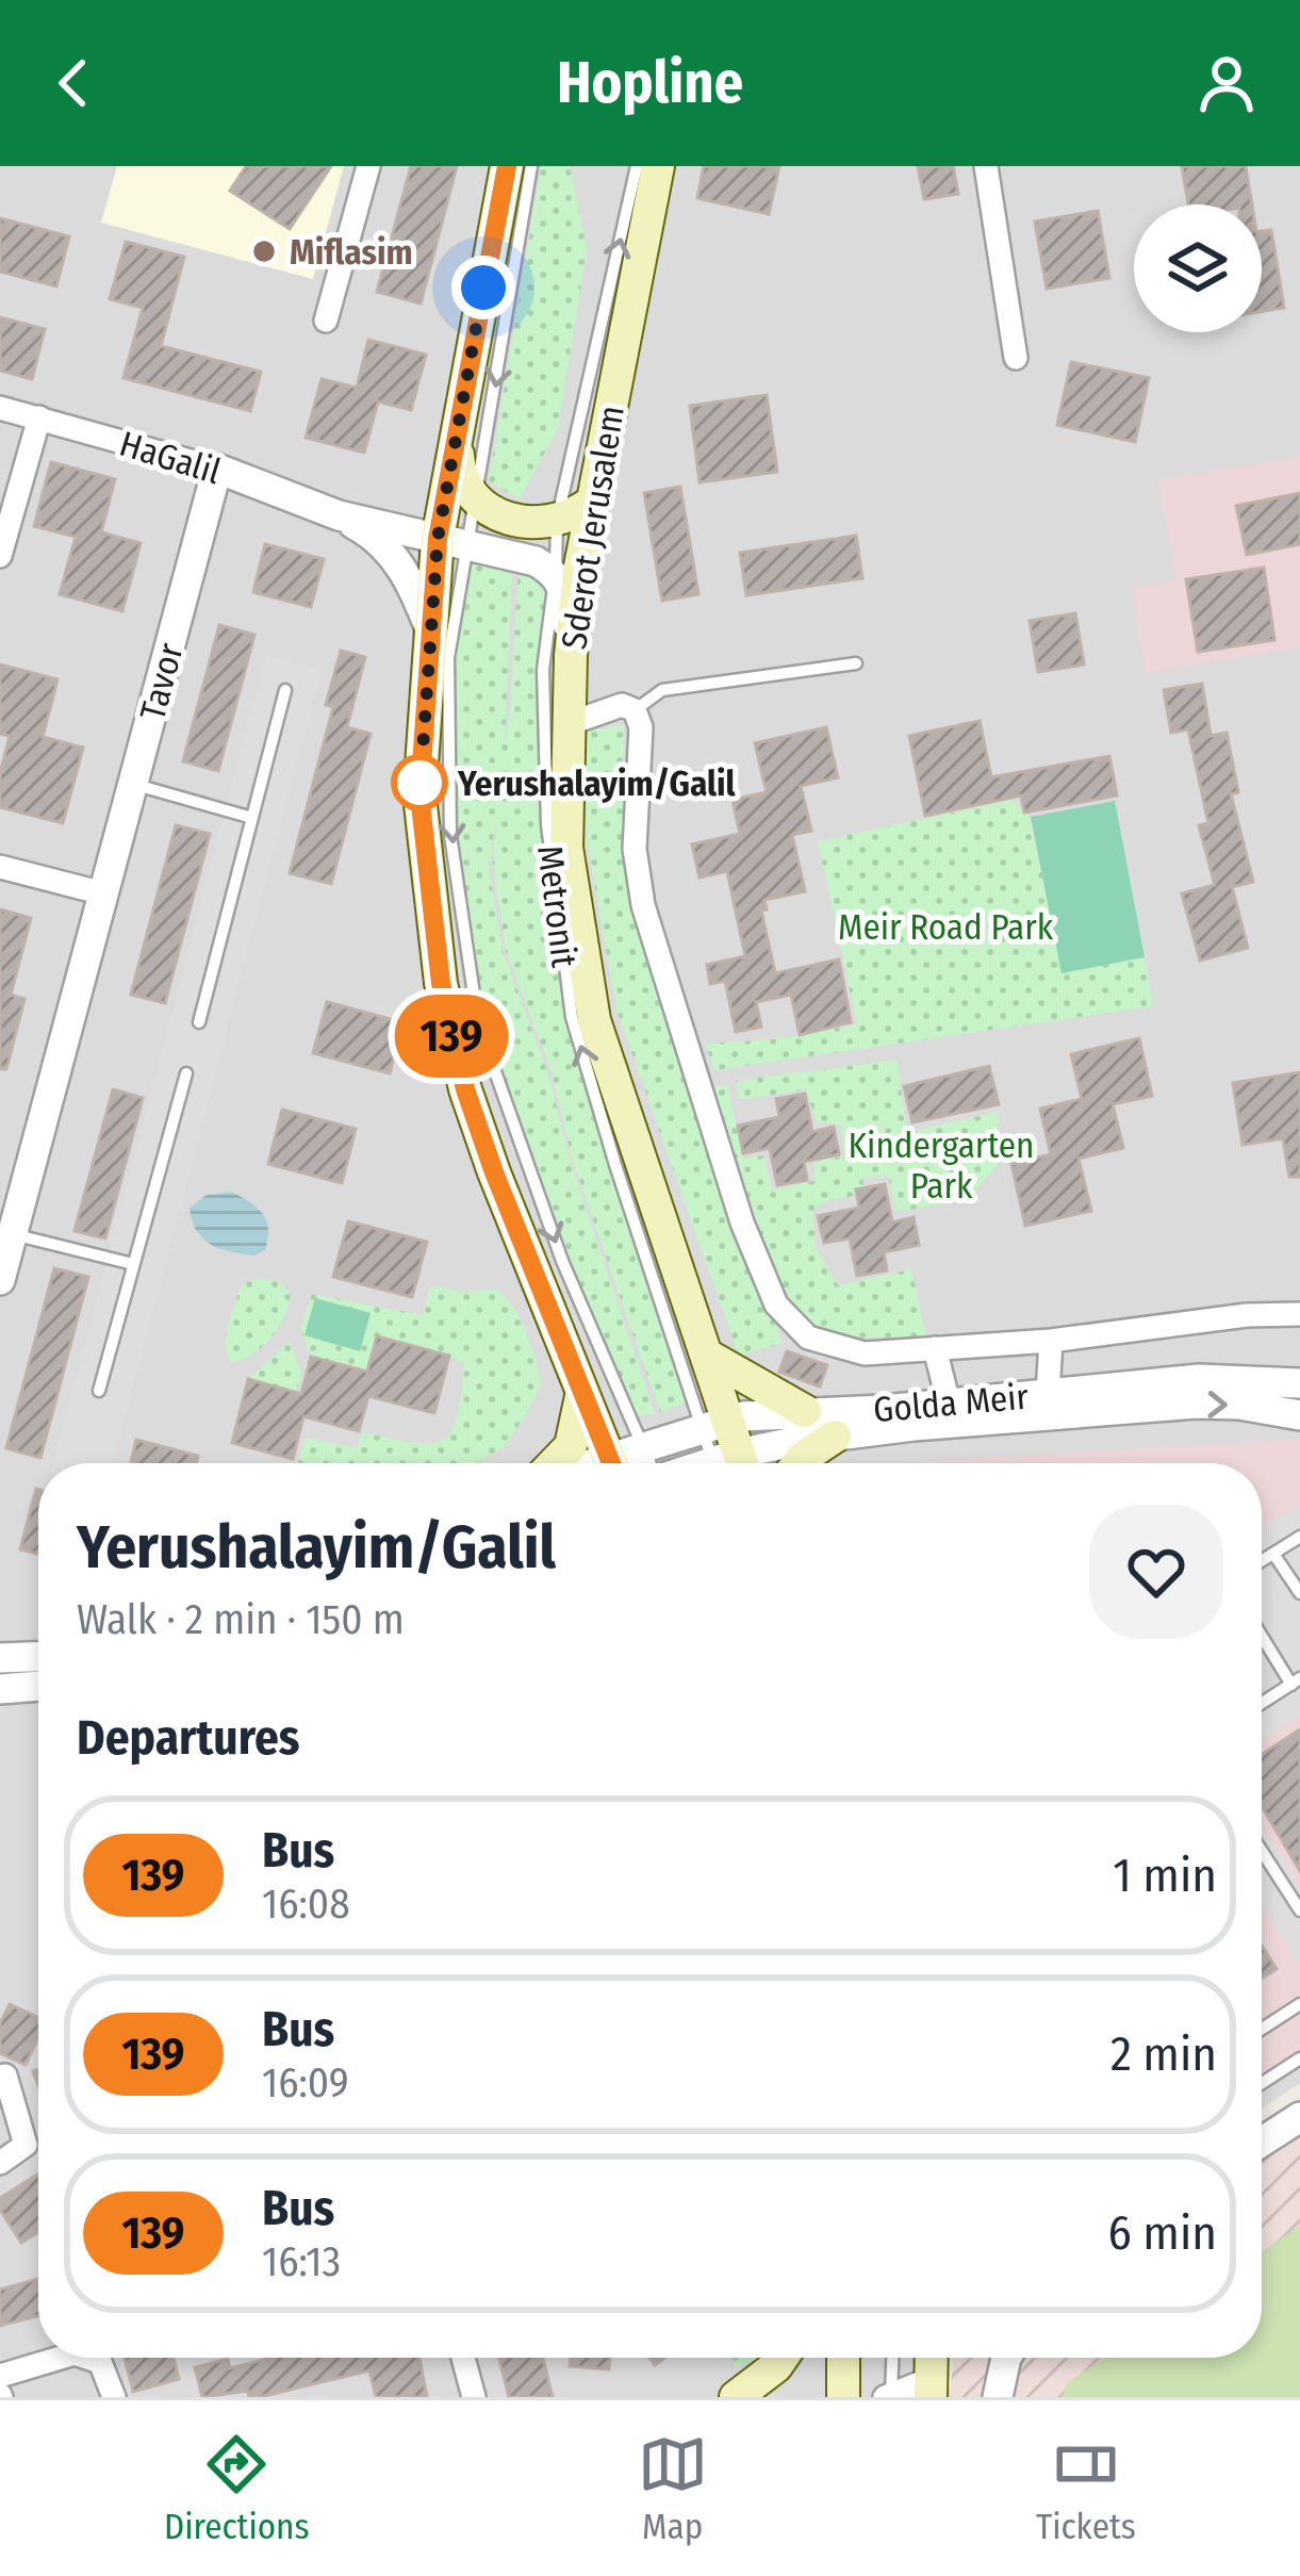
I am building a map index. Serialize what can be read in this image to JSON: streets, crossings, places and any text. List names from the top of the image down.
{
  "streets": {
    "main road": ["Sderot Jerusalem"],
    "street": ["HaGalil", "Tavor", "Golda Meir"],
    "lane": ["Metronit"]
  },
  "crossings": [
    ["HaGalil", "Tavor"],
    ["HaGalil", "Metronit"],
    ["Sderot Jerusalem", "Metronit"],
    ["Sderot Jerusalem", "Golda Meir"],
    ["Metronit", "Golda Meir"]
  ],
  "parks": ["Meir Road Park", "Kindergarten Park"],
  "places": ["Miflasim", "Yerushalayim/Galil"],
  "lines": ["bus line 139"],
  "page": {
    "header": "Hopline",
    "on_map": "139",
    "heading": [
      ["Yerushalayim/Galil", "Walk · 2 min · 150 m"],
      "Departures"
    ],
    "list": [
      {
        "mark": "139",
        "name": "Bus",
        "note": "16:08",
        "value": "1 min"
      },
      {
        "mark": "139",
        "name": "Bus",
        "note": "16:09",
        "value": "2 min"
      },
      {
        "mark": "139",
        "name": "Bus",
        "note": "16:13",
        "value": "6 min"
      }
    ],
    "tabs": ["Directions", "Map", "Tickets"]
  }
}
